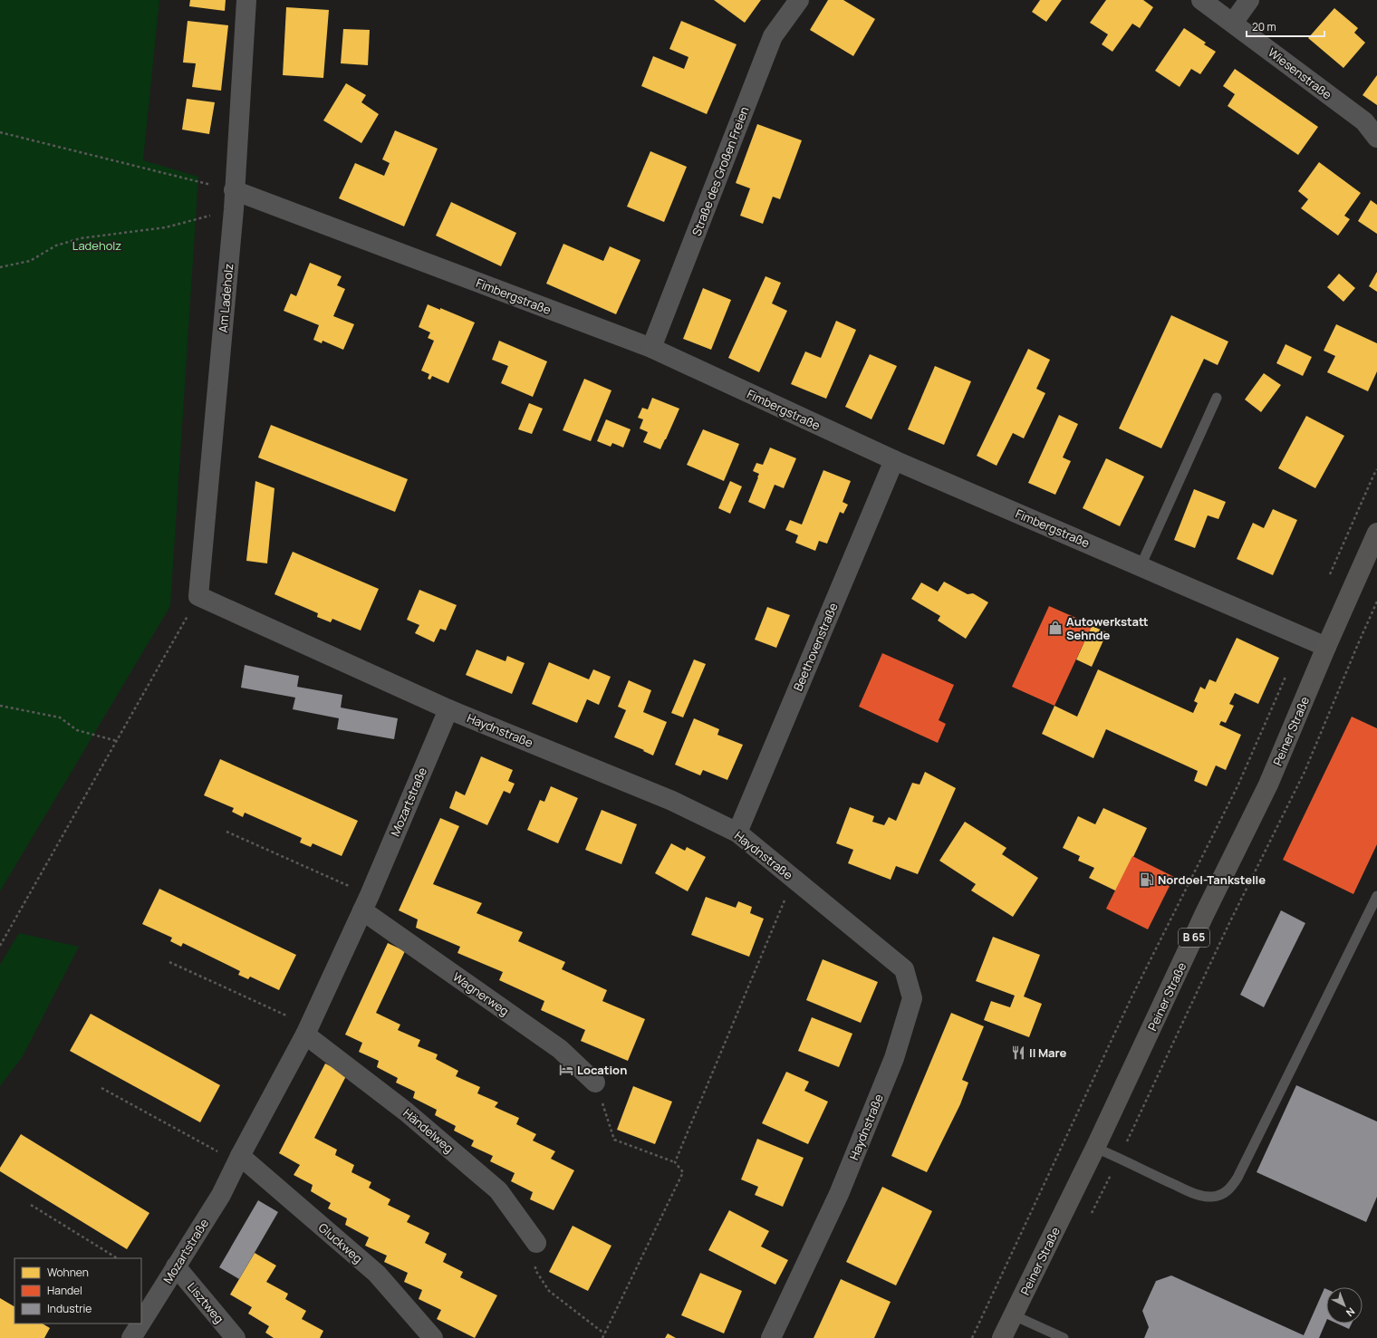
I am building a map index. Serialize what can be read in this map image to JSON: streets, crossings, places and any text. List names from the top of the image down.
{
  "streets": {
    "main road": ["Peiner Straße", "B 65"],
    "street": [
      "Wiesenstraße",
      "Straße des Großen Freien",
      "Fimbergstraße",
      "Am Ladeholz",
      "Beethovenstraße",
      "Haydnstraße",
      "Mozartstraße",
      "Wagnerweg",
      "Händelweg",
      "Gluckweg",
      "Lisztweg"
    ]
  },
  "crossings": [
    ["Straße des Großen Freien", "Fimbergstraße"],
    ["Fimbergstraße", "Am Ladeholz"],
    ["Fimbergstraße", "Beethovenstraße"],
    ["Fimbergstraße", "Peiner Straße"],
    ["Am Ladeholz", "Haydnstraße"],
    ["Beethovenstraße", "Haydnstraße"],
    ["Haydnstraße", "Mozartstraße"],
    ["Mozartstraße", "Wagnerweg"],
    ["Mozartstraße", "Händelweg"],
    ["Mozartstraße", "Gluckweg"],
    ["Mozartstraße", "Lisztweg"]
  ],
  "parks": ["Ladeholz"],
  "places": {
    "shop": ["Autowerkstatt Sehnde"],
    "fuel station": ["Nordoel-Tankstelle"],
    "restaurant": ["Il Mare"],
    "hotel": ["Location"]
  },
  "legend": ["Wohnen", "Handel", "Industrie"],
  "scale_bar": "20 m",
  "north": "bottom right"
}
